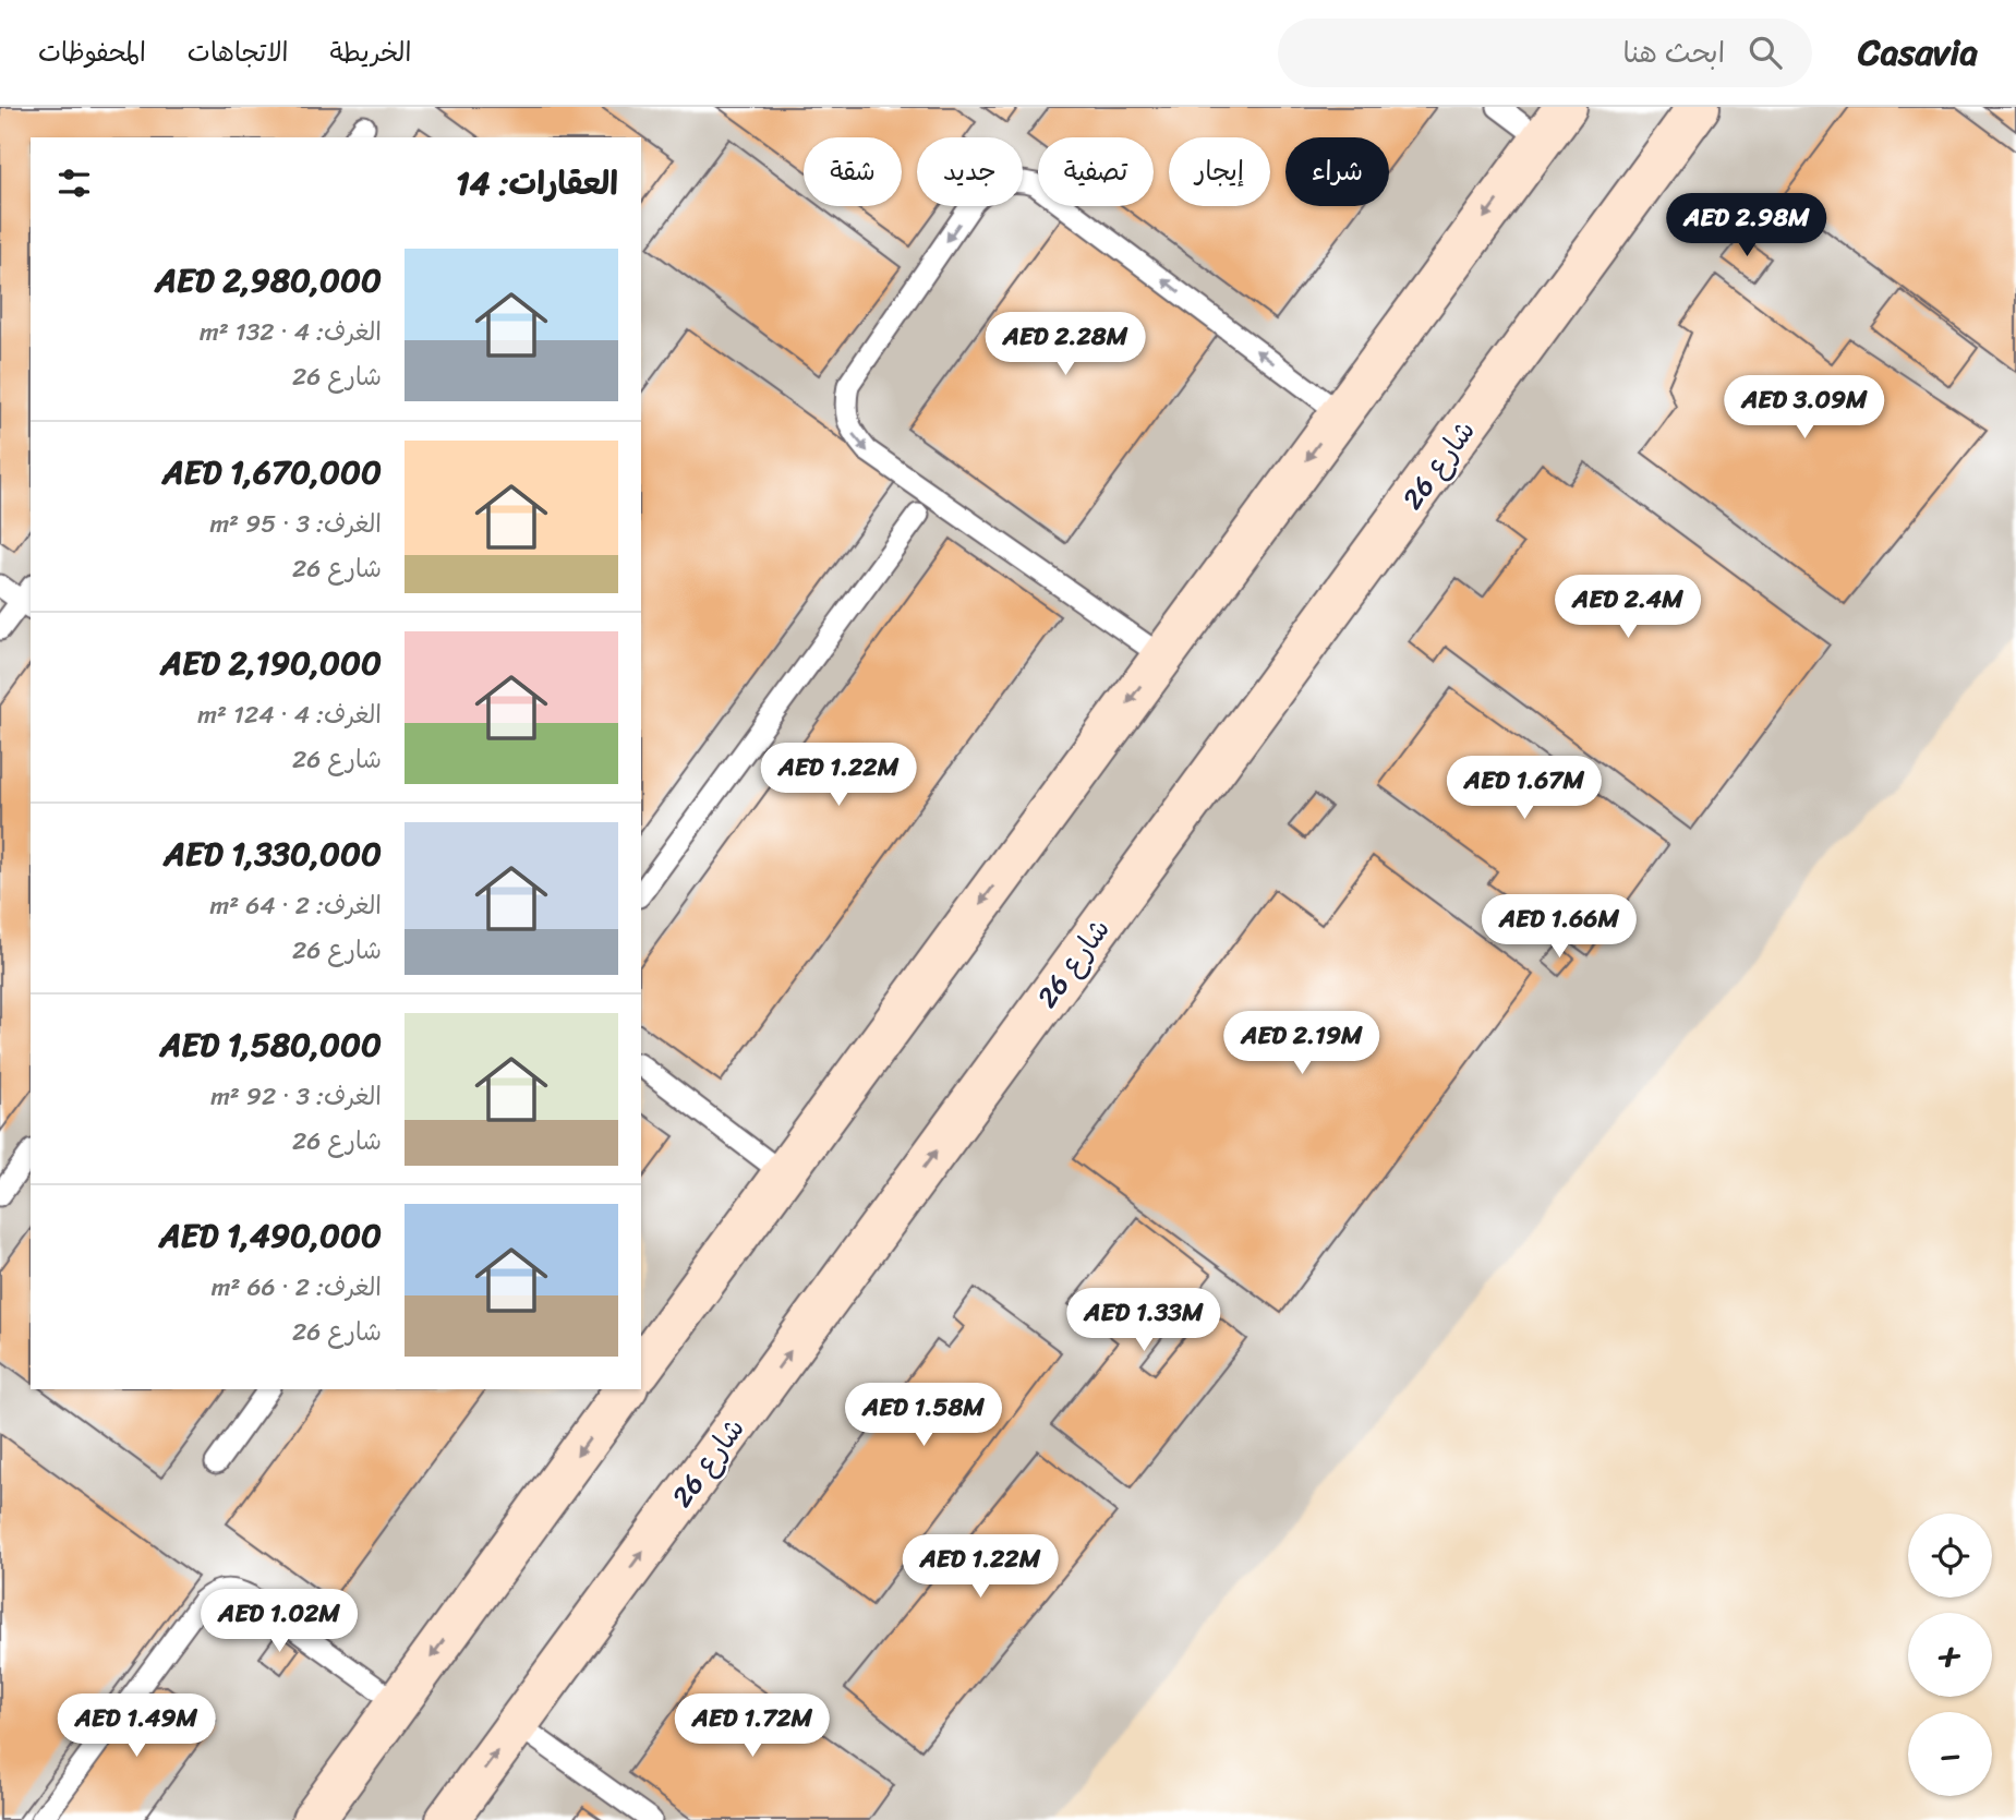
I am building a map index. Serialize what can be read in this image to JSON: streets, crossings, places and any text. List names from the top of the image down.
{
  "streets": {
    "main road": ["شارع 26"]
  },
  "page": {
    "header": "Casavia",
    "search": "ابحث هنا",
    "nav": ["الخريطة", "الاتجاهات", "المحفوظات"],
    "chip": [
      "شراء",
      "إيجار",
      "تصفية",
      "جديد",
      "شقة"
    ],
    "heading": "العقارات: 14",
    "price": [
      "AED 2.98M",
      "AED 2.28M",
      "AED 3.09M",
      "AED 2.4M",
      "AED 1.22M",
      "AED 1.67M",
      "AED 1.66M",
      "AED 2.19M",
      "AED 1.33M",
      "AED 1.58M",
      "AED 1.22M",
      "AED 1.02M",
      "AED 1.49M",
      "AED 1.72M"
    ],
    "list": [
      {
        "name": "AED 2,980,000",
        "note": "الغرف: 4 · 132 m² · شارع 26"
      },
      {
        "name": "AED 1,670,000",
        "note": "الغرف: 3 · 95 m² · شارع 26"
      },
      {
        "name": "AED 2,190,000",
        "note": "الغرف: 4 · 124 m² · شارع 26"
      },
      {
        "name": "AED 1,330,000",
        "note": "الغرف: 2 · 64 m² · شارع 26"
      },
      {
        "name": "AED 1,580,000",
        "note": "الغرف: 3 · 92 m² · شارع 26"
      },
      {
        "name": "AED 1,490,000",
        "note": "الغرف: 2 · 66 m² · شارع 26"
      }
    ],
    "map_buttons": ["+", "−"]
  }
}
